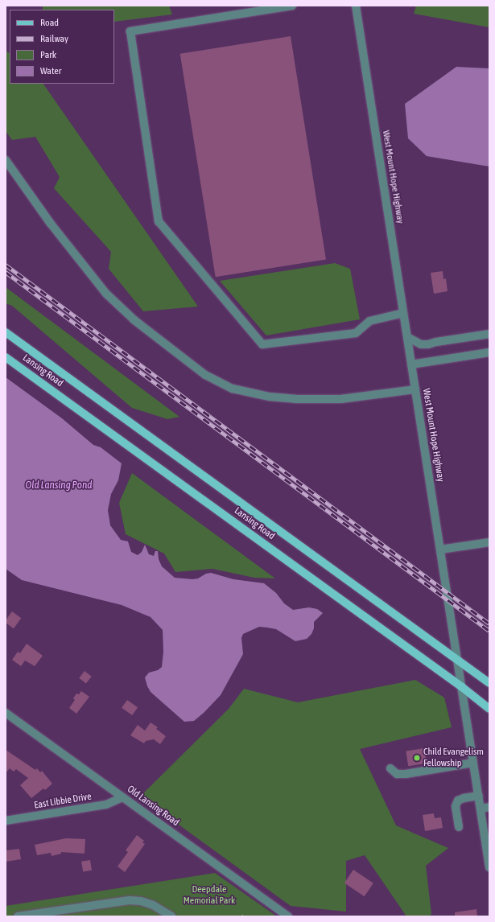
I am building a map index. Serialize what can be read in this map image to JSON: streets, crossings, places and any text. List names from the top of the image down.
{
  "streets": {
    "main road": ["Lansing Road"],
    "street": ["West Mount Hope Highway", "East Libbie Drive", "Old Lansing Road"]
  },
  "crossings": [
    ["West Mount Hope Highway", "Lansing Road"],
    ["East Libbie Drive", "Old Lansing Road"]
  ],
  "water": ["Old Lansing Pond"],
  "parks": ["Deepdale Memorial Park"],
  "places": ["Child Evangelism Fellowship"],
  "legend": [
    "Road",
    "Railway",
    "Park",
    "Water"
  ]
}
